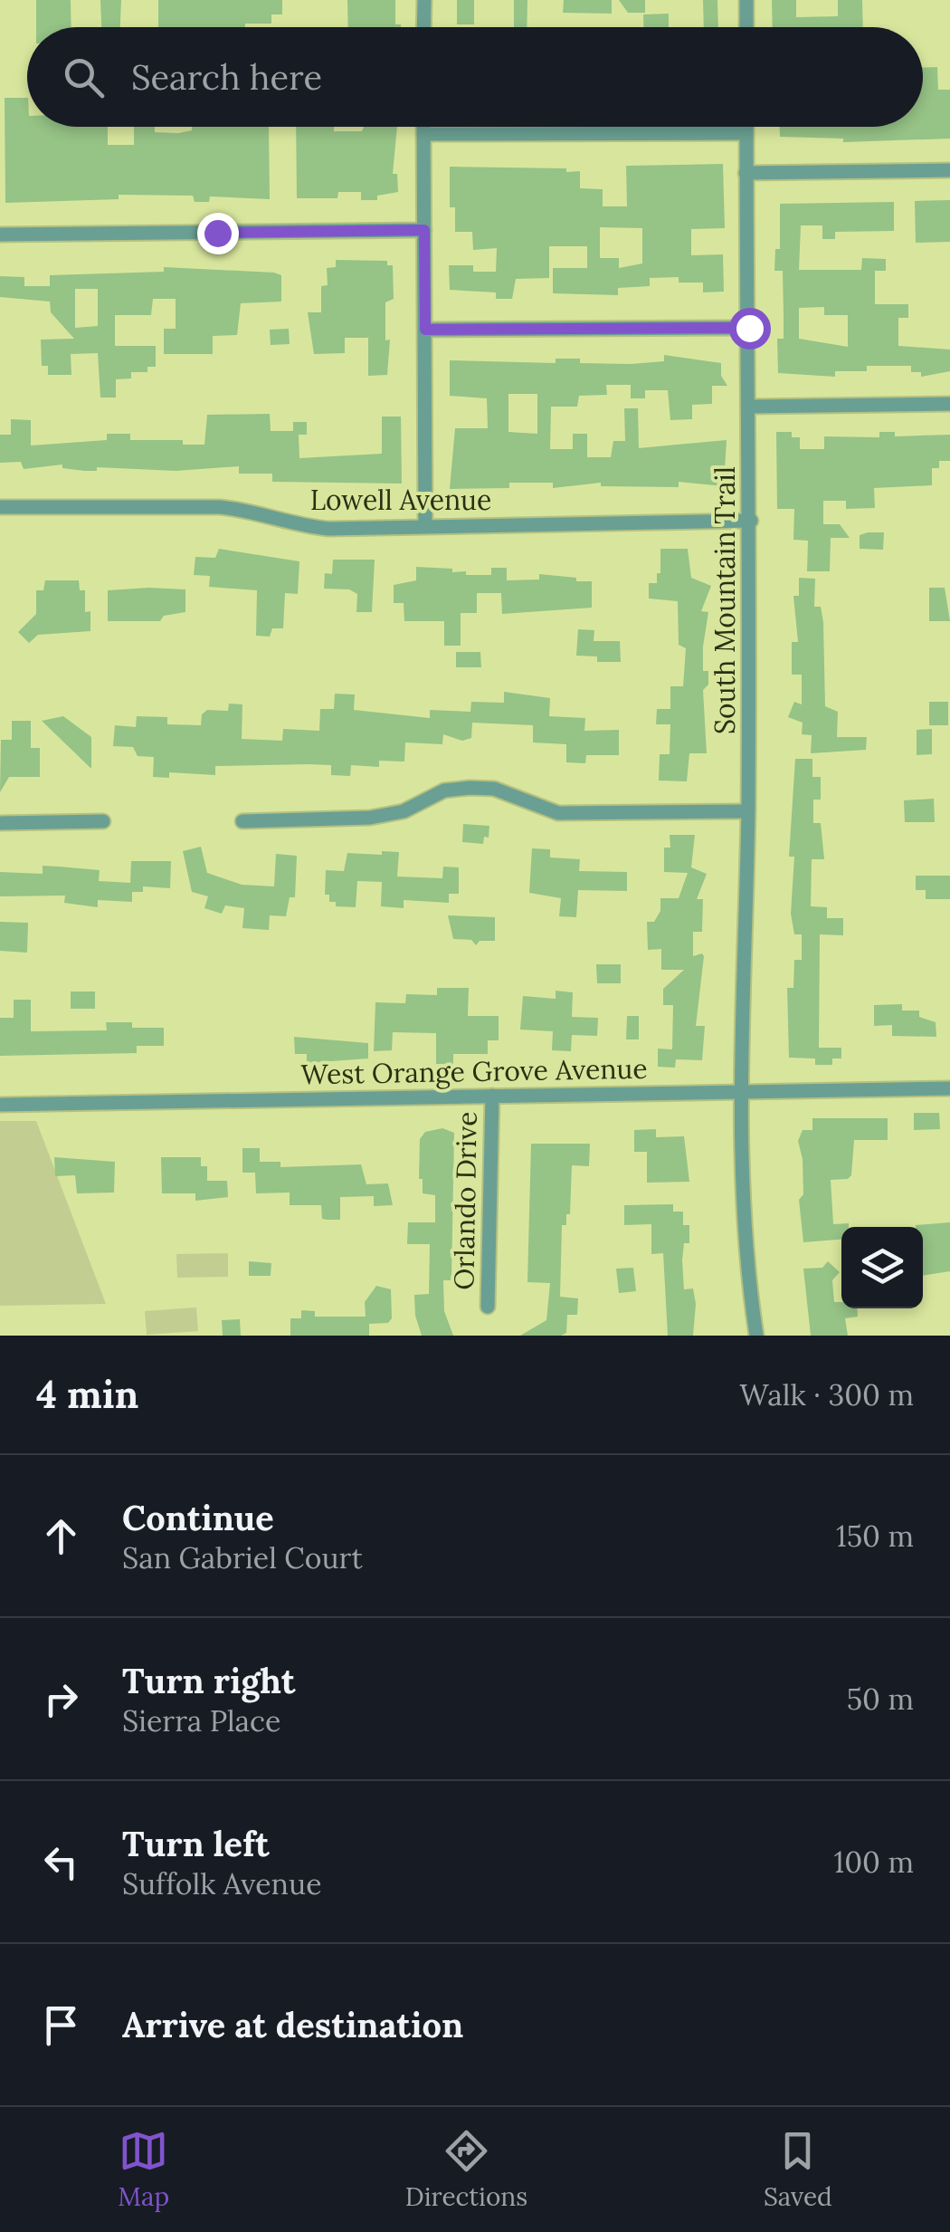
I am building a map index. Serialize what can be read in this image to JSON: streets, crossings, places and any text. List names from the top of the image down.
{
  "streets": {
    "street": [
      "Lowell Avenue",
      "South Mountain Trail",
      "West Orange Grove Avenue",
      "Orlando Drive"
    ]
  },
  "crossings": [
    ["Lowell Avenue", "South Mountain Trail"],
    ["South Mountain Trail", "West Orange Grove Avenue"],
    ["West Orange Grove Avenue", "Orlando Drive"]
  ],
  "page": {
    "search": "Search here",
    "heading": ["4 min", "Walk · 300 m"],
    "list": [
      ["Continue", "San Gabriel Court", "150 m"],
      ["Turn right", "Sierra Place", "50 m"],
      ["Turn left", "Suffolk Avenue", "100 m"],
      "Arrive at destination"
    ],
    "nav": ["Map", "Directions", "Saved"]
  }
}
